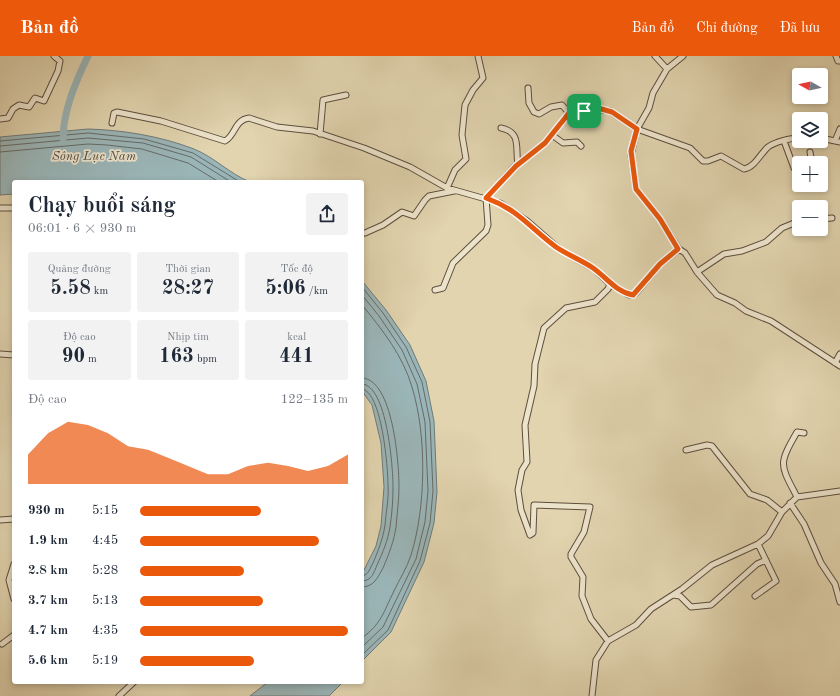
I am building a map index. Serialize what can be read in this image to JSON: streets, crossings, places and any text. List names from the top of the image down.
{
  "water": ["Sông Lục Nam"],
  "north": "left",
  "page": {
    "header": "Bản đồ",
    "nav": ["Bản đồ", "Chỉ đường", "Đã lưu"],
    "map_buttons": ["+", "−"],
    "heading": ["Chạy buổi sáng", "06:01 · 6 × 930 m"],
    "stats": [
      ["Quãng đường", "5.58 km"],
      ["Thời gian", "28:27"],
      ["Tốc độ", "5:06 /km"],
      ["Độ cao", "90 m"],
      ["Nhịp tim", "163 bpm"],
      ["kcal", "441"]
    ],
    "chart": ["Độ cao", "122–135 m"],
    "list": [
      {
        "name": "930 m",
        "note": "5:15"
      },
      {
        "name": "1.9 km",
        "note": "4:45"
      },
      {
        "name": "2.8 km",
        "note": "5:28"
      },
      {
        "name": "3.7 km",
        "note": "5:13"
      },
      {
        "name": "4.7 km",
        "note": "4:35"
      },
      {
        "name": "5.6 km",
        "note": "5:19"
      }
    ]
  }
}
